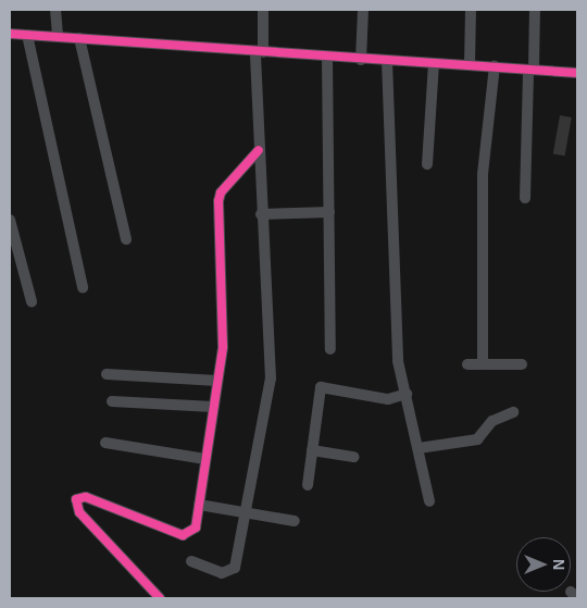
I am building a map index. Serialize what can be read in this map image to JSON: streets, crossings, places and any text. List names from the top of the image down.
{
  "north": "right"
}
